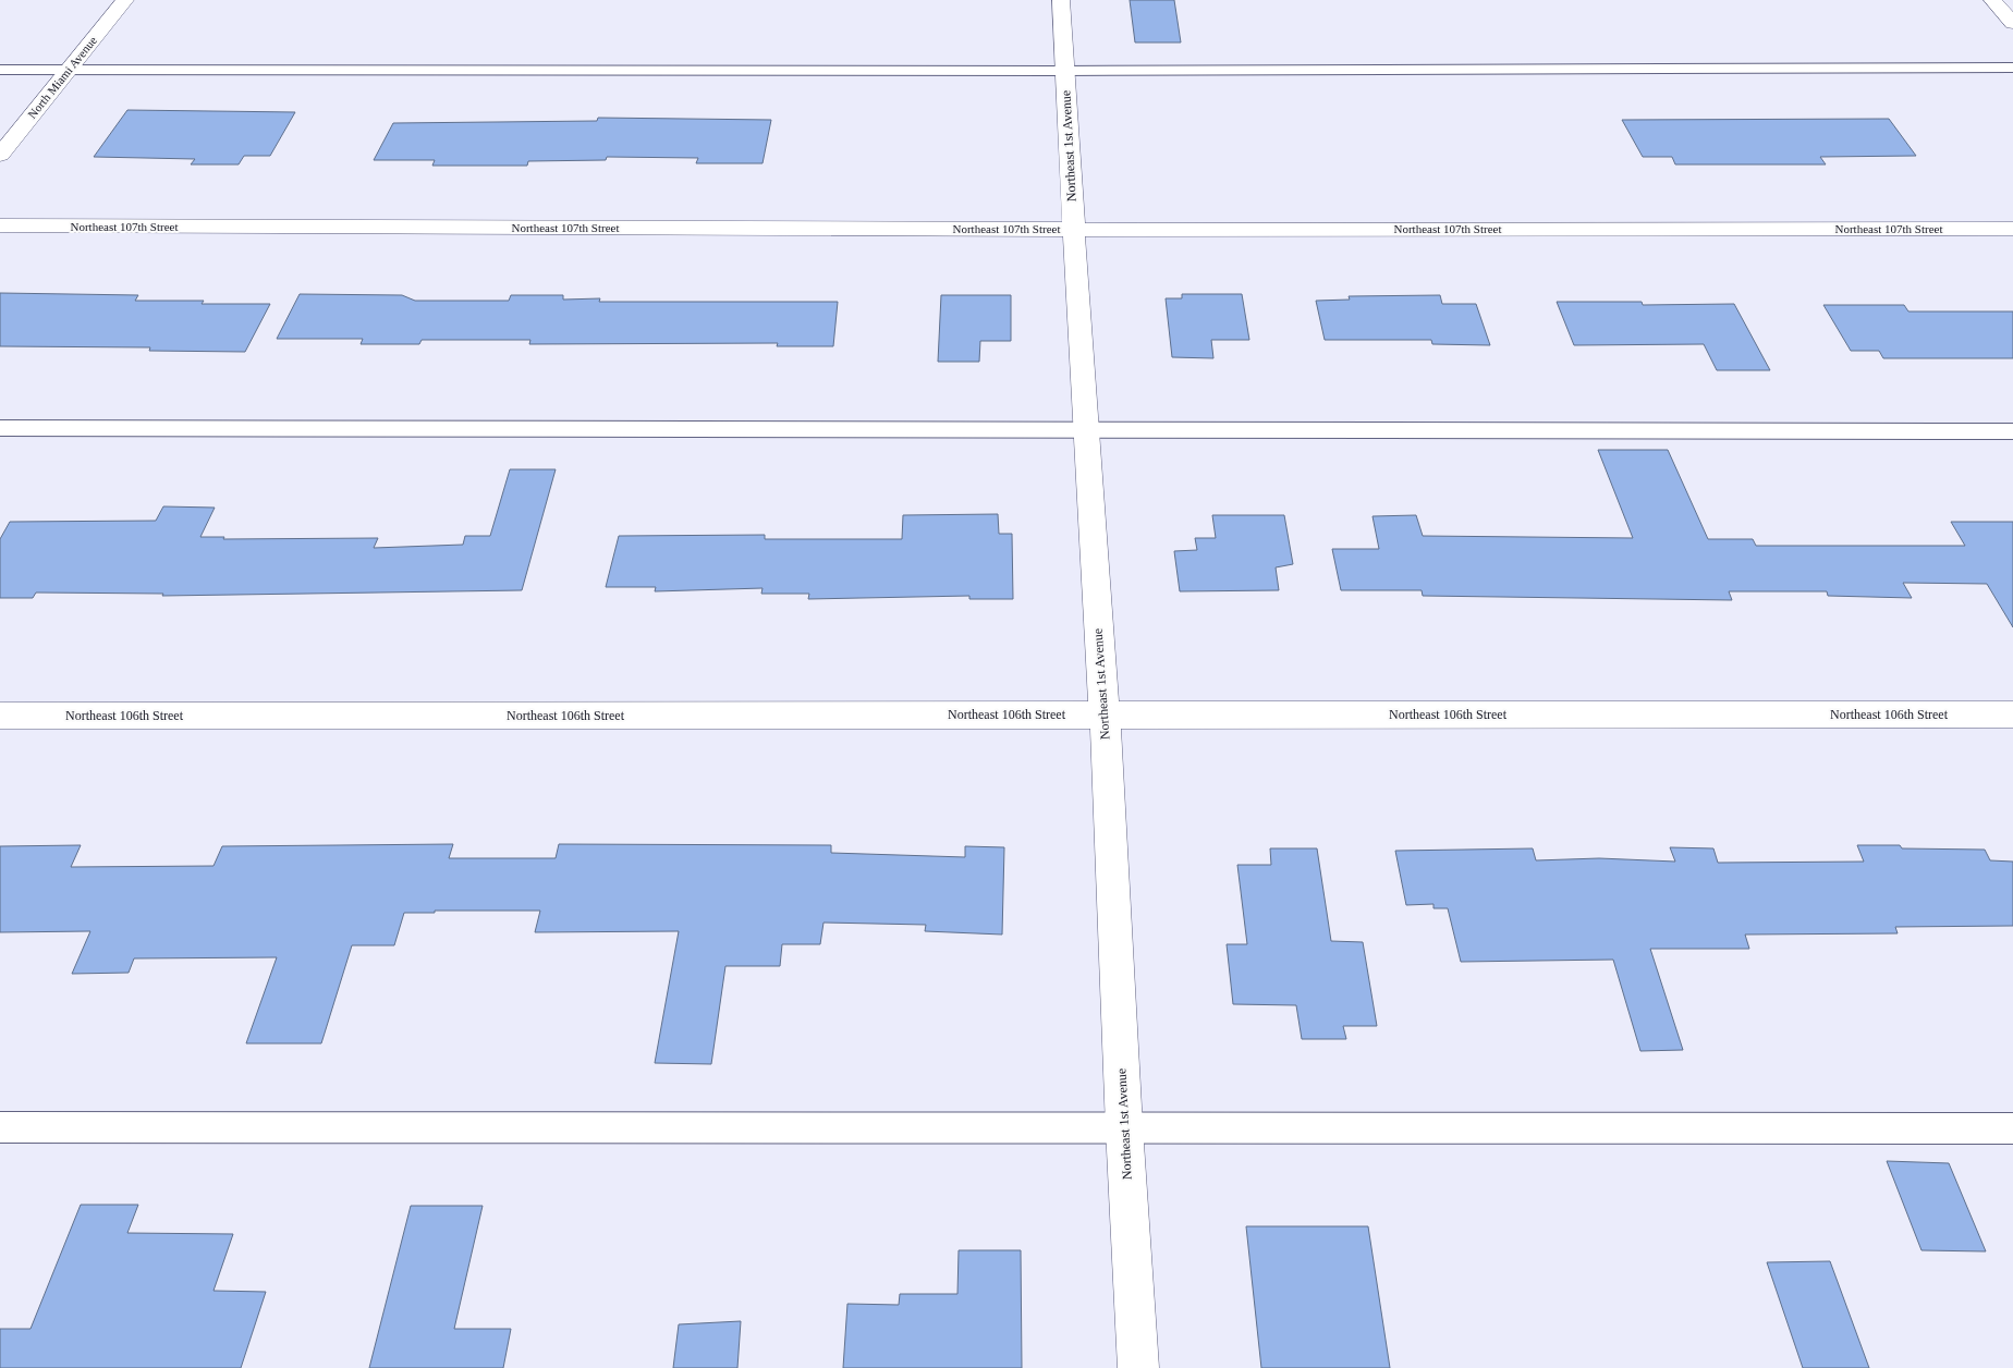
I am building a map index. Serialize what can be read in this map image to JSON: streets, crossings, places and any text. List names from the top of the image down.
{
  "streets": {
    "street": [
      "North Miami Avenue",
      "Northeast 1st Avenue",
      "Northeast 107th Street",
      "Northeast 106th Street"
    ]
  },
  "crossings": [
    ["Northeast 1st Avenue", "Northeast 107th Street"],
    ["Northeast 1st Avenue", "Northeast 106th Street"]
  ]
}
